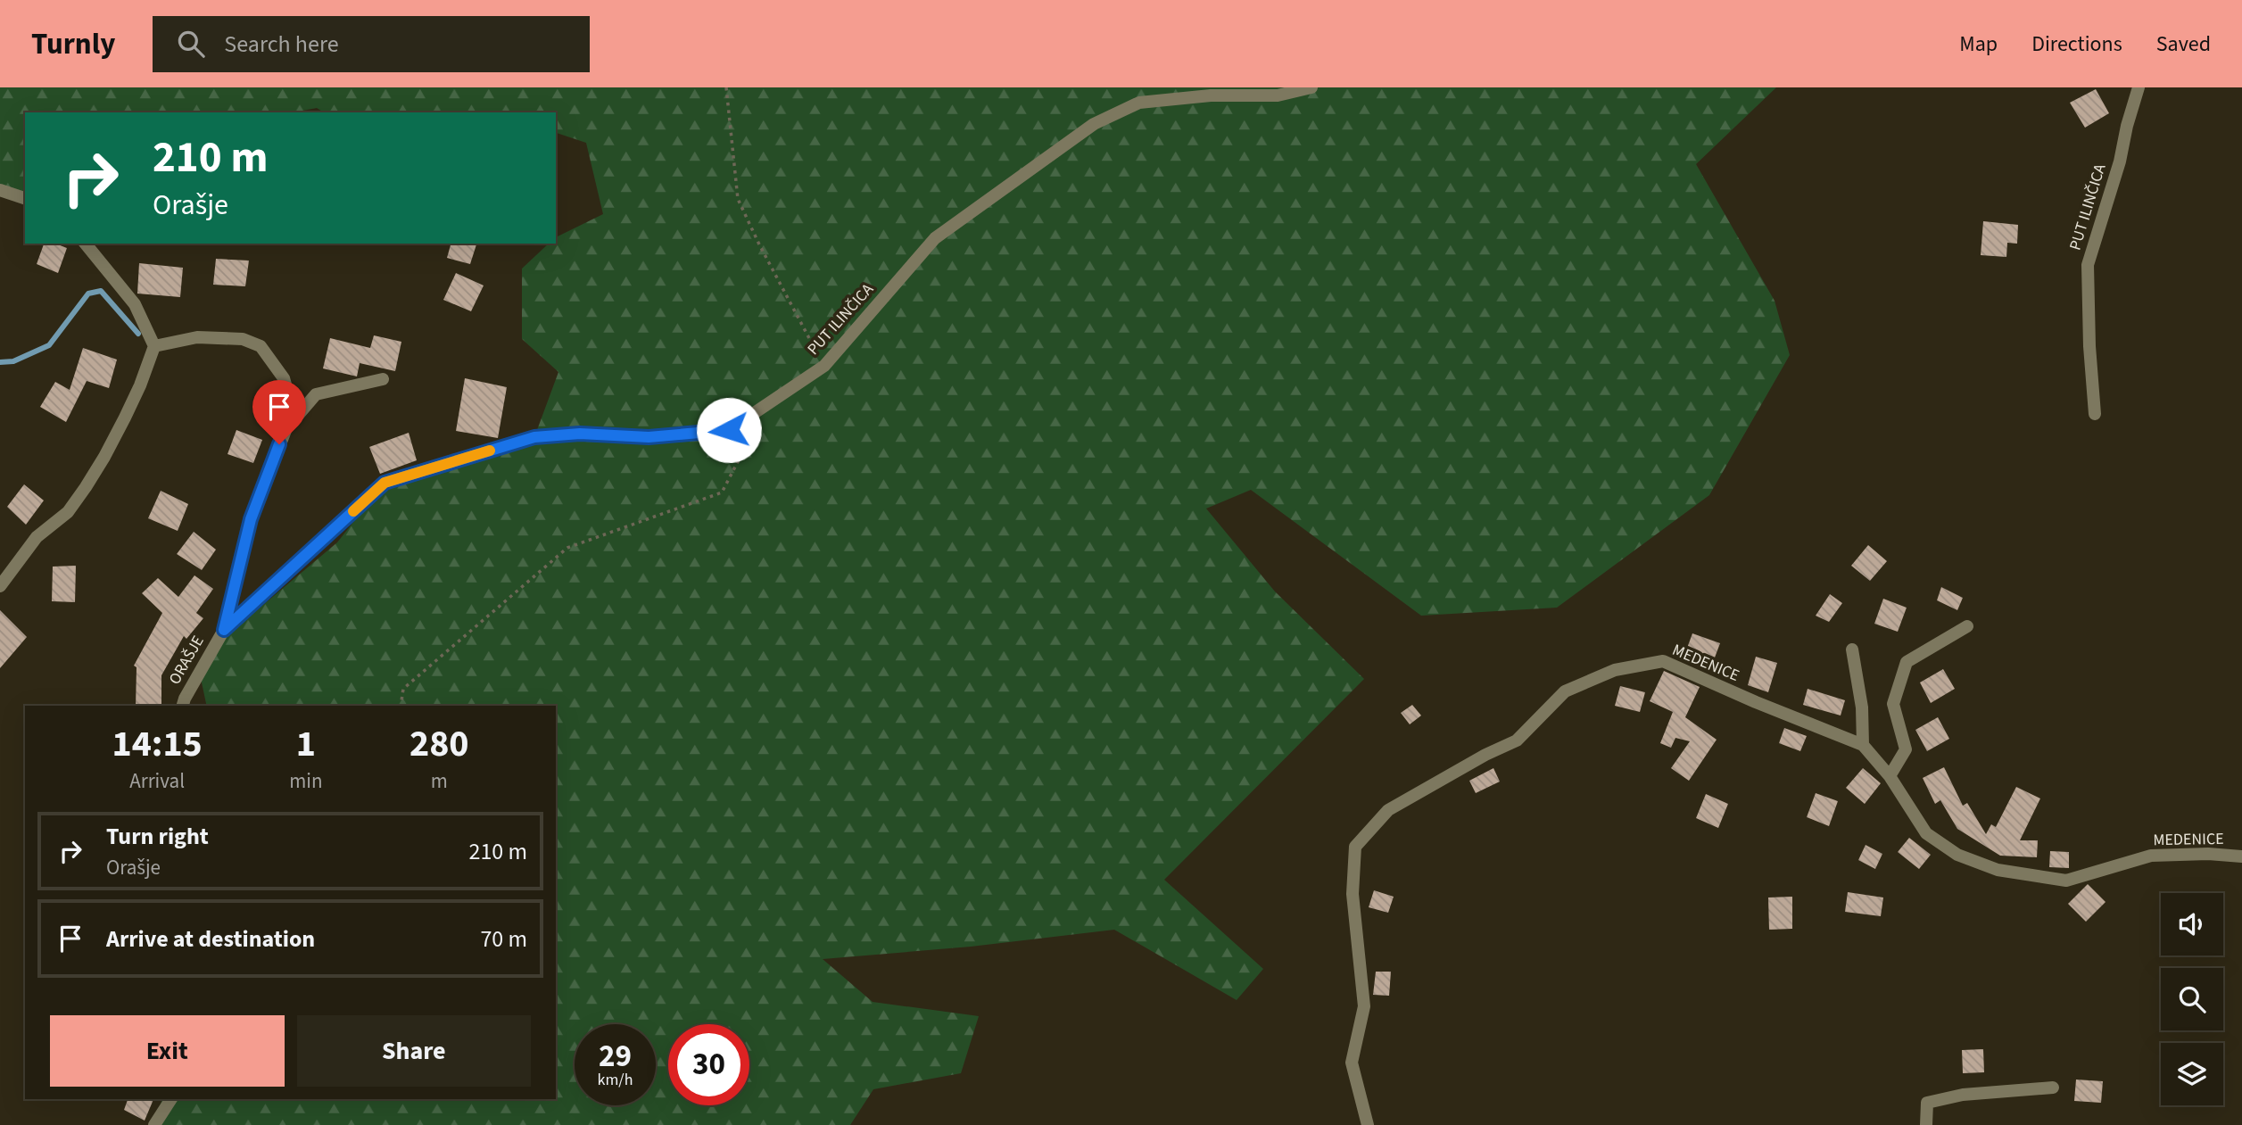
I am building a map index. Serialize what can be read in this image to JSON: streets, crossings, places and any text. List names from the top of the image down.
{
  "streets": {
    "street": ["PUT ILINČICA", "ORAŠJE", "MEDENICE"]
  },
  "crossings": [
    ["PUT ILINČICA", "ORAŠJE"]
  ],
  "page": {
    "header": "Turnly",
    "search": "Search here",
    "nav": ["Map", "Directions", "Saved"],
    "turn": ["210 m", "Orašje"],
    "eta": [
      "14:15",
      "Arrival",
      "1",
      "min",
      "280",
      "m"
    ],
    "list": [
      {
        "name": "Turn right",
        "note": "Orašje",
        "value": "210 m"
      },
      {
        "name": "Arrive at destination",
        "value": "70 m"
      }
    ],
    "buttons": ["Exit", "Share"],
    "speed": "29 km/h",
    "limit": "30"
  }
}
